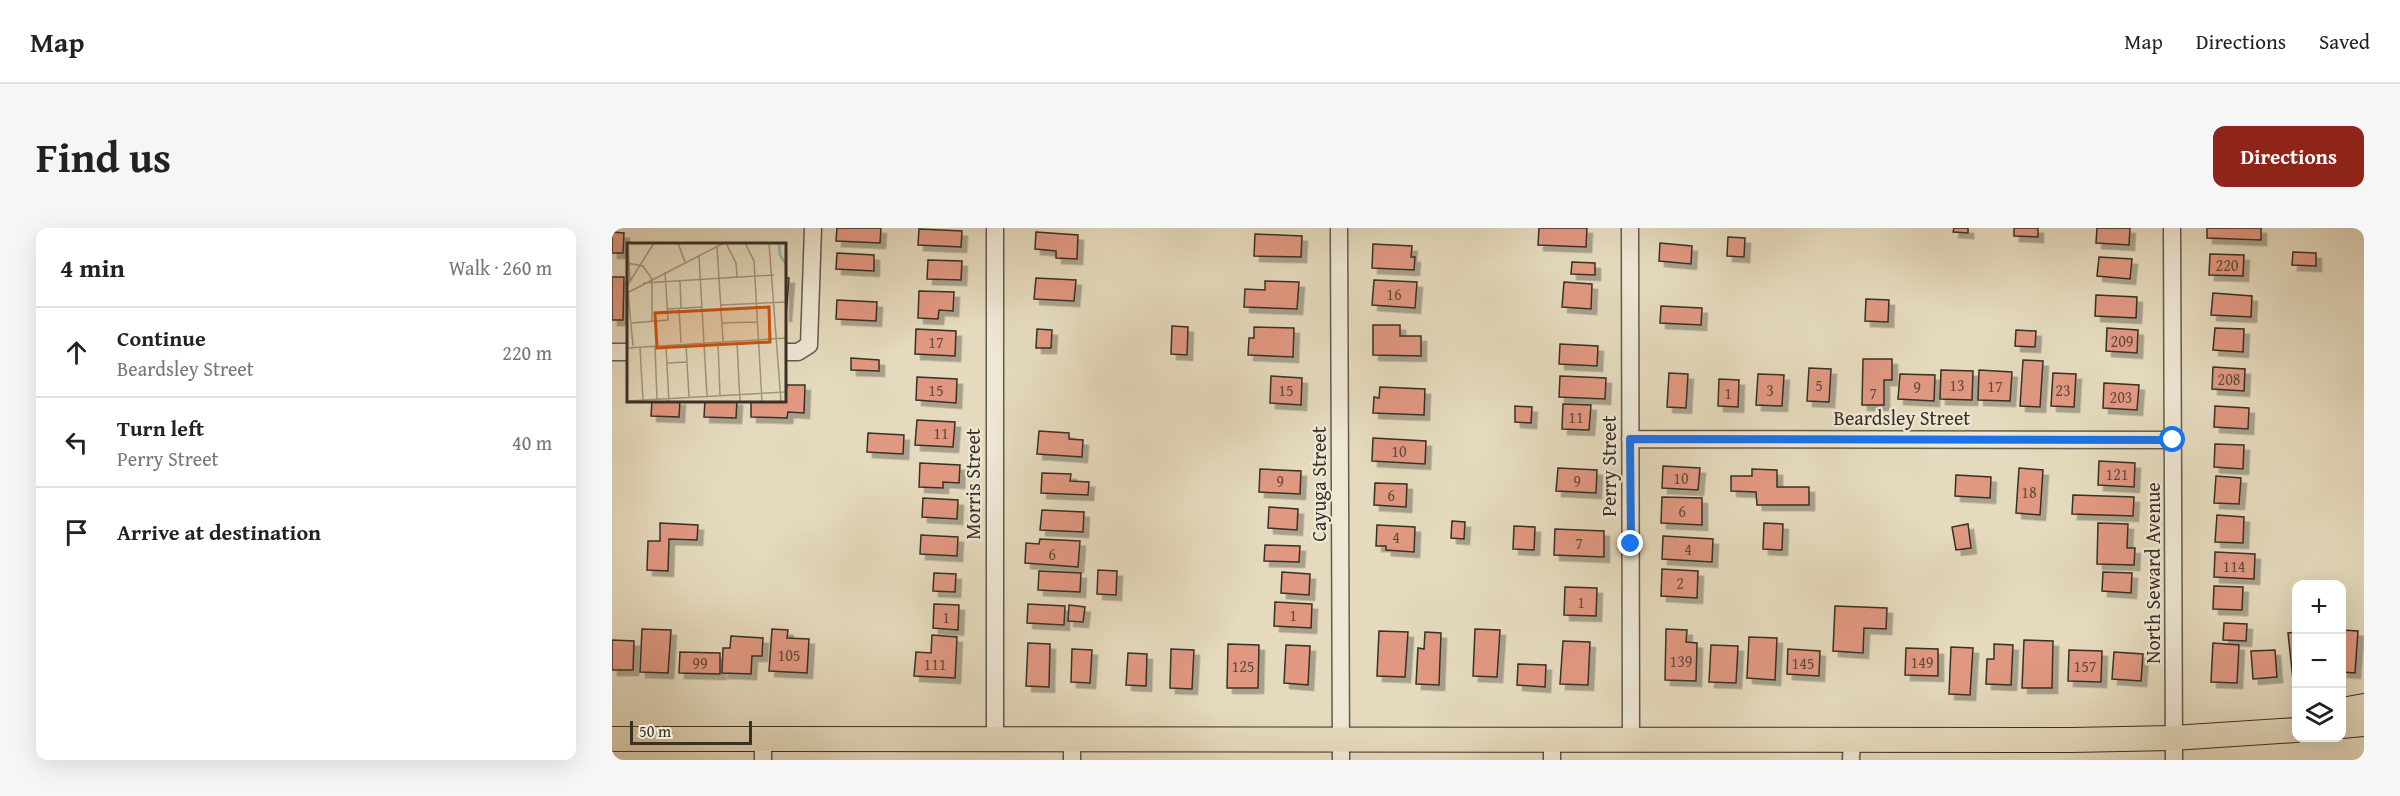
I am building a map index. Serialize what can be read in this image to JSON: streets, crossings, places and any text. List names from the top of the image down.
{
  "streets": {
    "street": [
      "Beardsley Street",
      "Perry Street",
      "Morris Street",
      "Cayuga Street",
      "North Seward Avenue"
    ]
  },
  "crossings": [
    ["Beardsley Street", "Perry Street"],
    ["Beardsley Street", "North Seward Avenue"]
  ],
  "house_numbers": [
    "220",
    "16",
    "209",
    "17",
    "208",
    "5",
    "13",
    "17",
    "9",
    "15",
    "15",
    "3",
    "23",
    "1",
    "7",
    "203",
    "11",
    "11",
    "10",
    "121",
    "10",
    "9",
    "9",
    "18",
    "6",
    "6",
    "4",
    "7",
    "4",
    "6",
    "114",
    "2",
    "1",
    "1",
    "1",
    "105",
    "139",
    "149",
    "99",
    "145",
    "111",
    "125",
    "157"
  ],
  "scale_bar": "50 m",
  "page": {
    "header": "Map",
    "nav": ["Map", "Directions", "Saved"],
    "title": "Find us",
    "buttons": "Directions",
    "heading": ["4 min", "Walk · 260 m"],
    "list": [
      ["Continue", "Beardsley Street", "220 m"],
      ["Turn left", "Perry Street", "40 m"],
      "Arrive at destination"
    ],
    "map_buttons": ["+", "−"],
    "scale": "50 m"
  }
}
